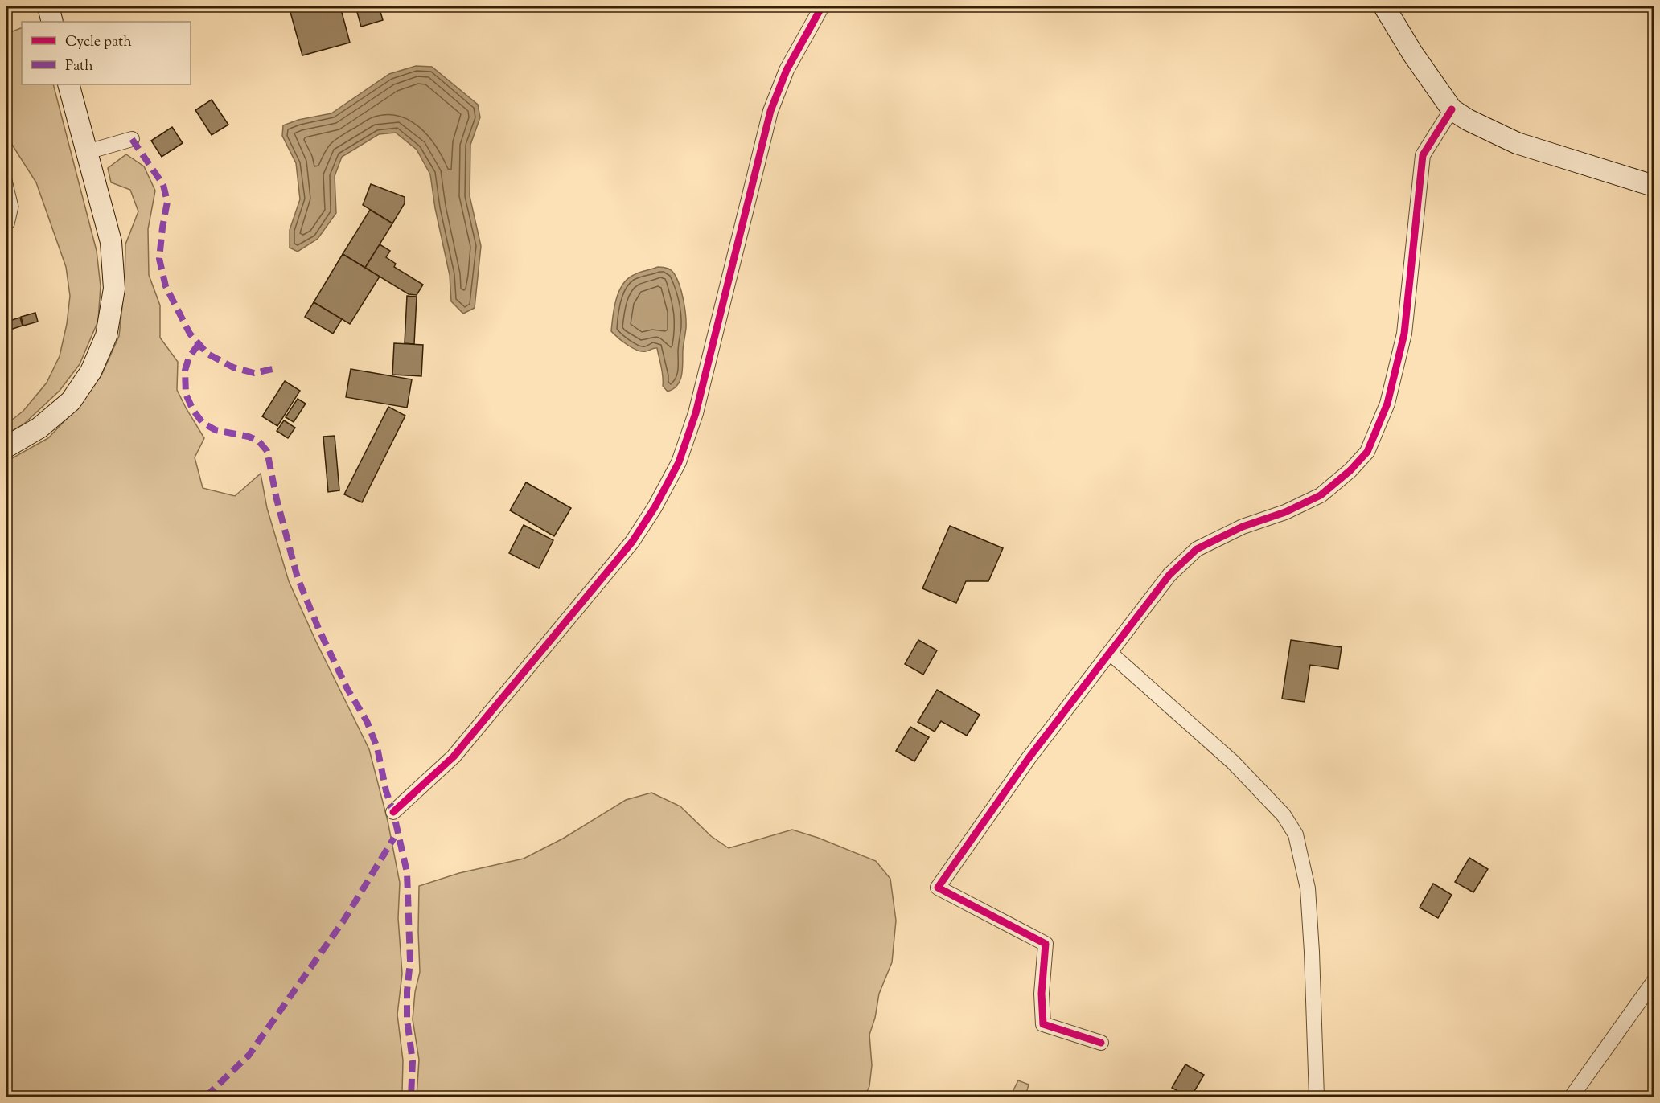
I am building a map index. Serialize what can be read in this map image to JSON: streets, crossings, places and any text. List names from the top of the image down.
{
  "legend": ["Cycle path", "Path"]
}
